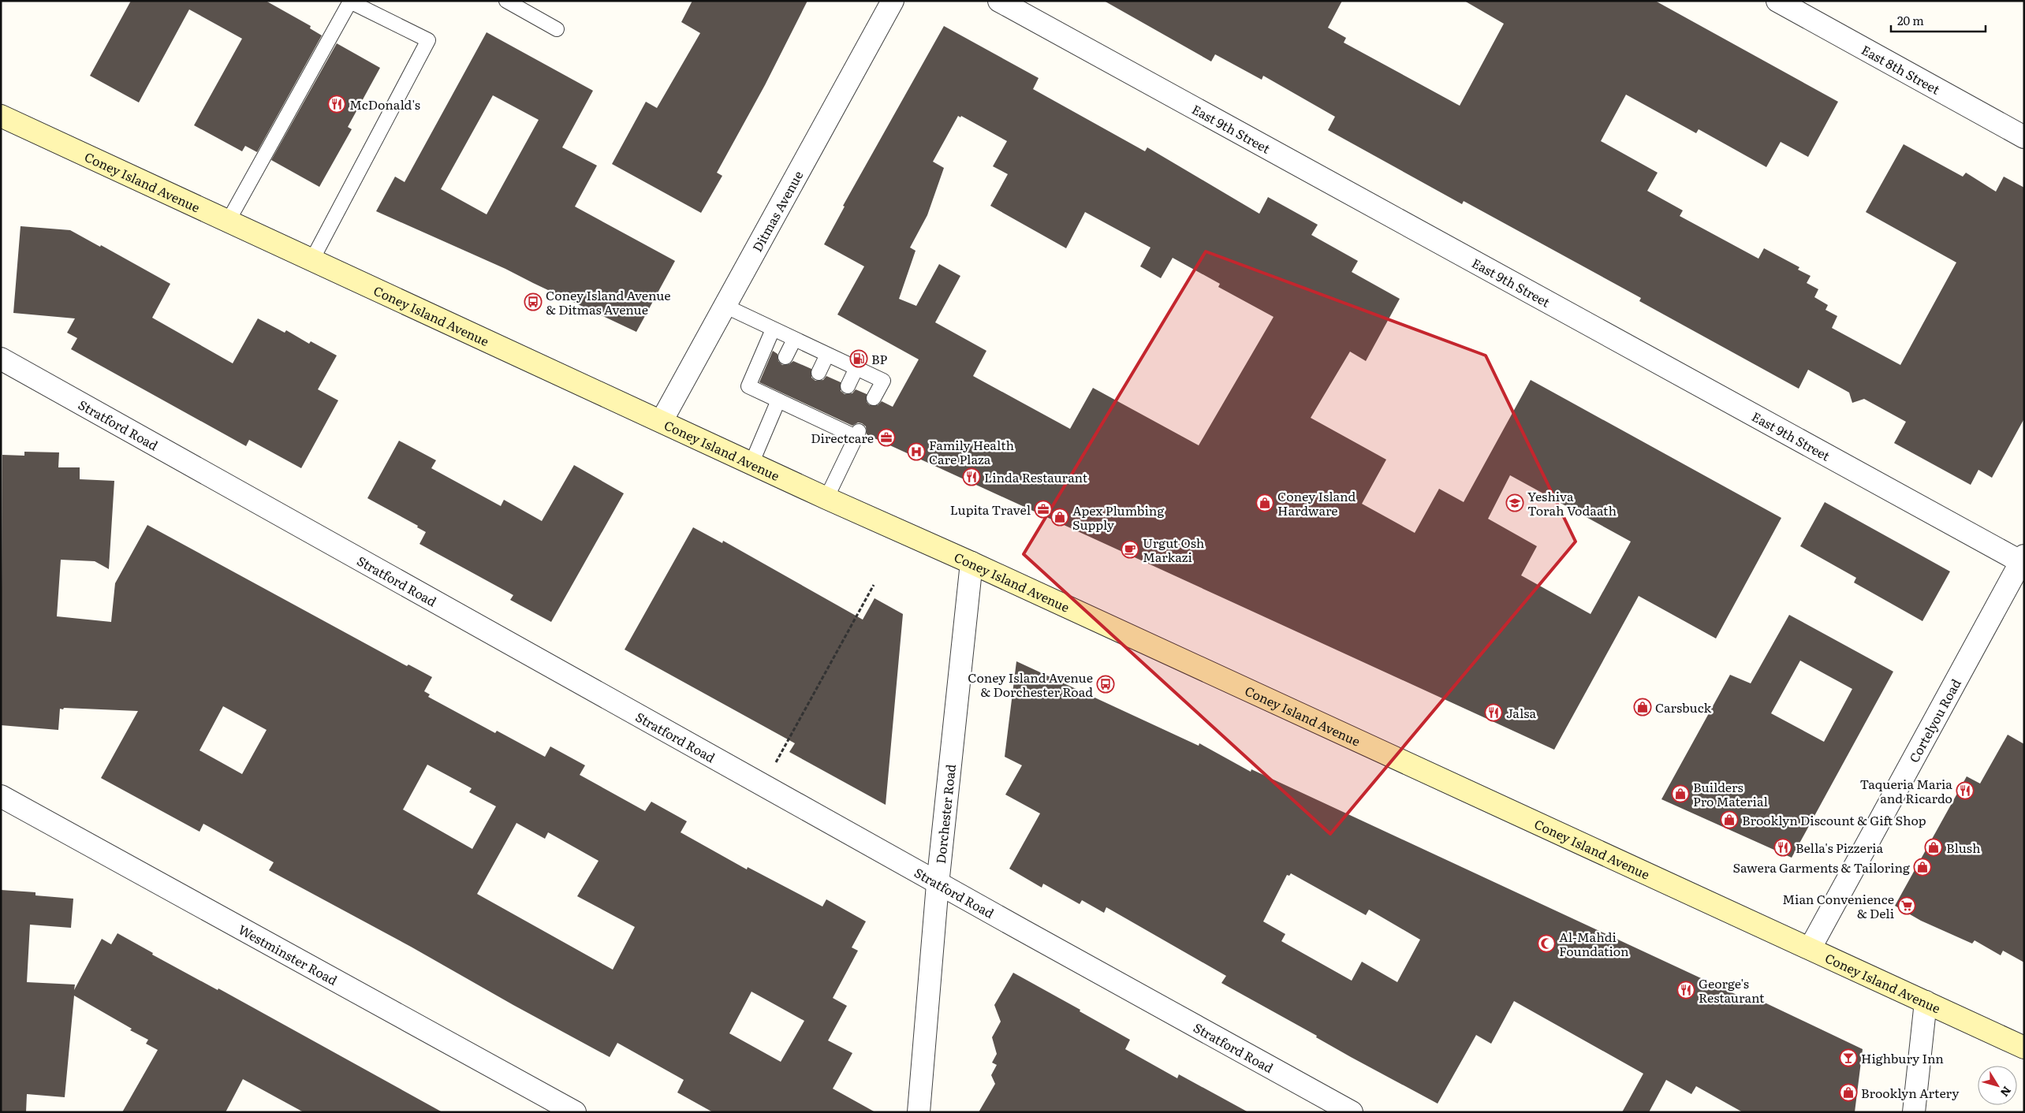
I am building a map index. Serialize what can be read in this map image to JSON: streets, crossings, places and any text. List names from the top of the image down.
{
  "streets": {
    "main road": ["Coney Island Avenue"],
    "street": [
      "East 8th Street",
      "East 9th Street",
      "Ditmas Avenue",
      "Stratford Road",
      "Cortelyou Road",
      "Dorchester Road",
      "Westminster Road"
    ]
  },
  "crossings": [
    ["East 9th Street", "Cortelyou Road"],
    ["Coney Island Avenue", "Ditmas Avenue"],
    ["Coney Island Avenue", "Cortelyou Road"],
    ["Coney Island Avenue", "Dorchester Road"],
    ["Stratford Road", "Dorchester Road"]
  ],
  "places": {
    "restaurant": [
      "McDonald's",
      "Linda Restaurant",
      "Jalsa",
      "Taqueria Maria and Ricardo",
      "Bella's Pizzeria",
      "George's Restaurant"
    ],
    "bus stop": ["Coney Island Avenue & Ditmas Avenue", "Coney Island Avenue & Dorchester Road"],
    "fuel station": ["BP"],
    "office": ["Directcare", "Lupita Travel"],
    "hospital": ["Family Health Care Plaza"],
    "shop": [
      "Coney Island Hardware",
      "Apex Plumbing Supply",
      "Carsbuck",
      "Builders Pro Material",
      "Brooklyn Discount & Gift Shop",
      "Blush",
      "Sawera Garments & Tailoring",
      "Brooklyn Artery"
    ],
    "school or university": ["Yeshiva Torah Vodaath"],
    "cafe": ["Urgut Osh Markazi"],
    "supermarket": ["Mian Convenience & Deli"],
    "mosque": ["Al-Mahdi Foundation"],
    "bar": ["Highbury Inn"]
  },
  "scale_bar": "20 m",
  "north": "bottom right"
}
